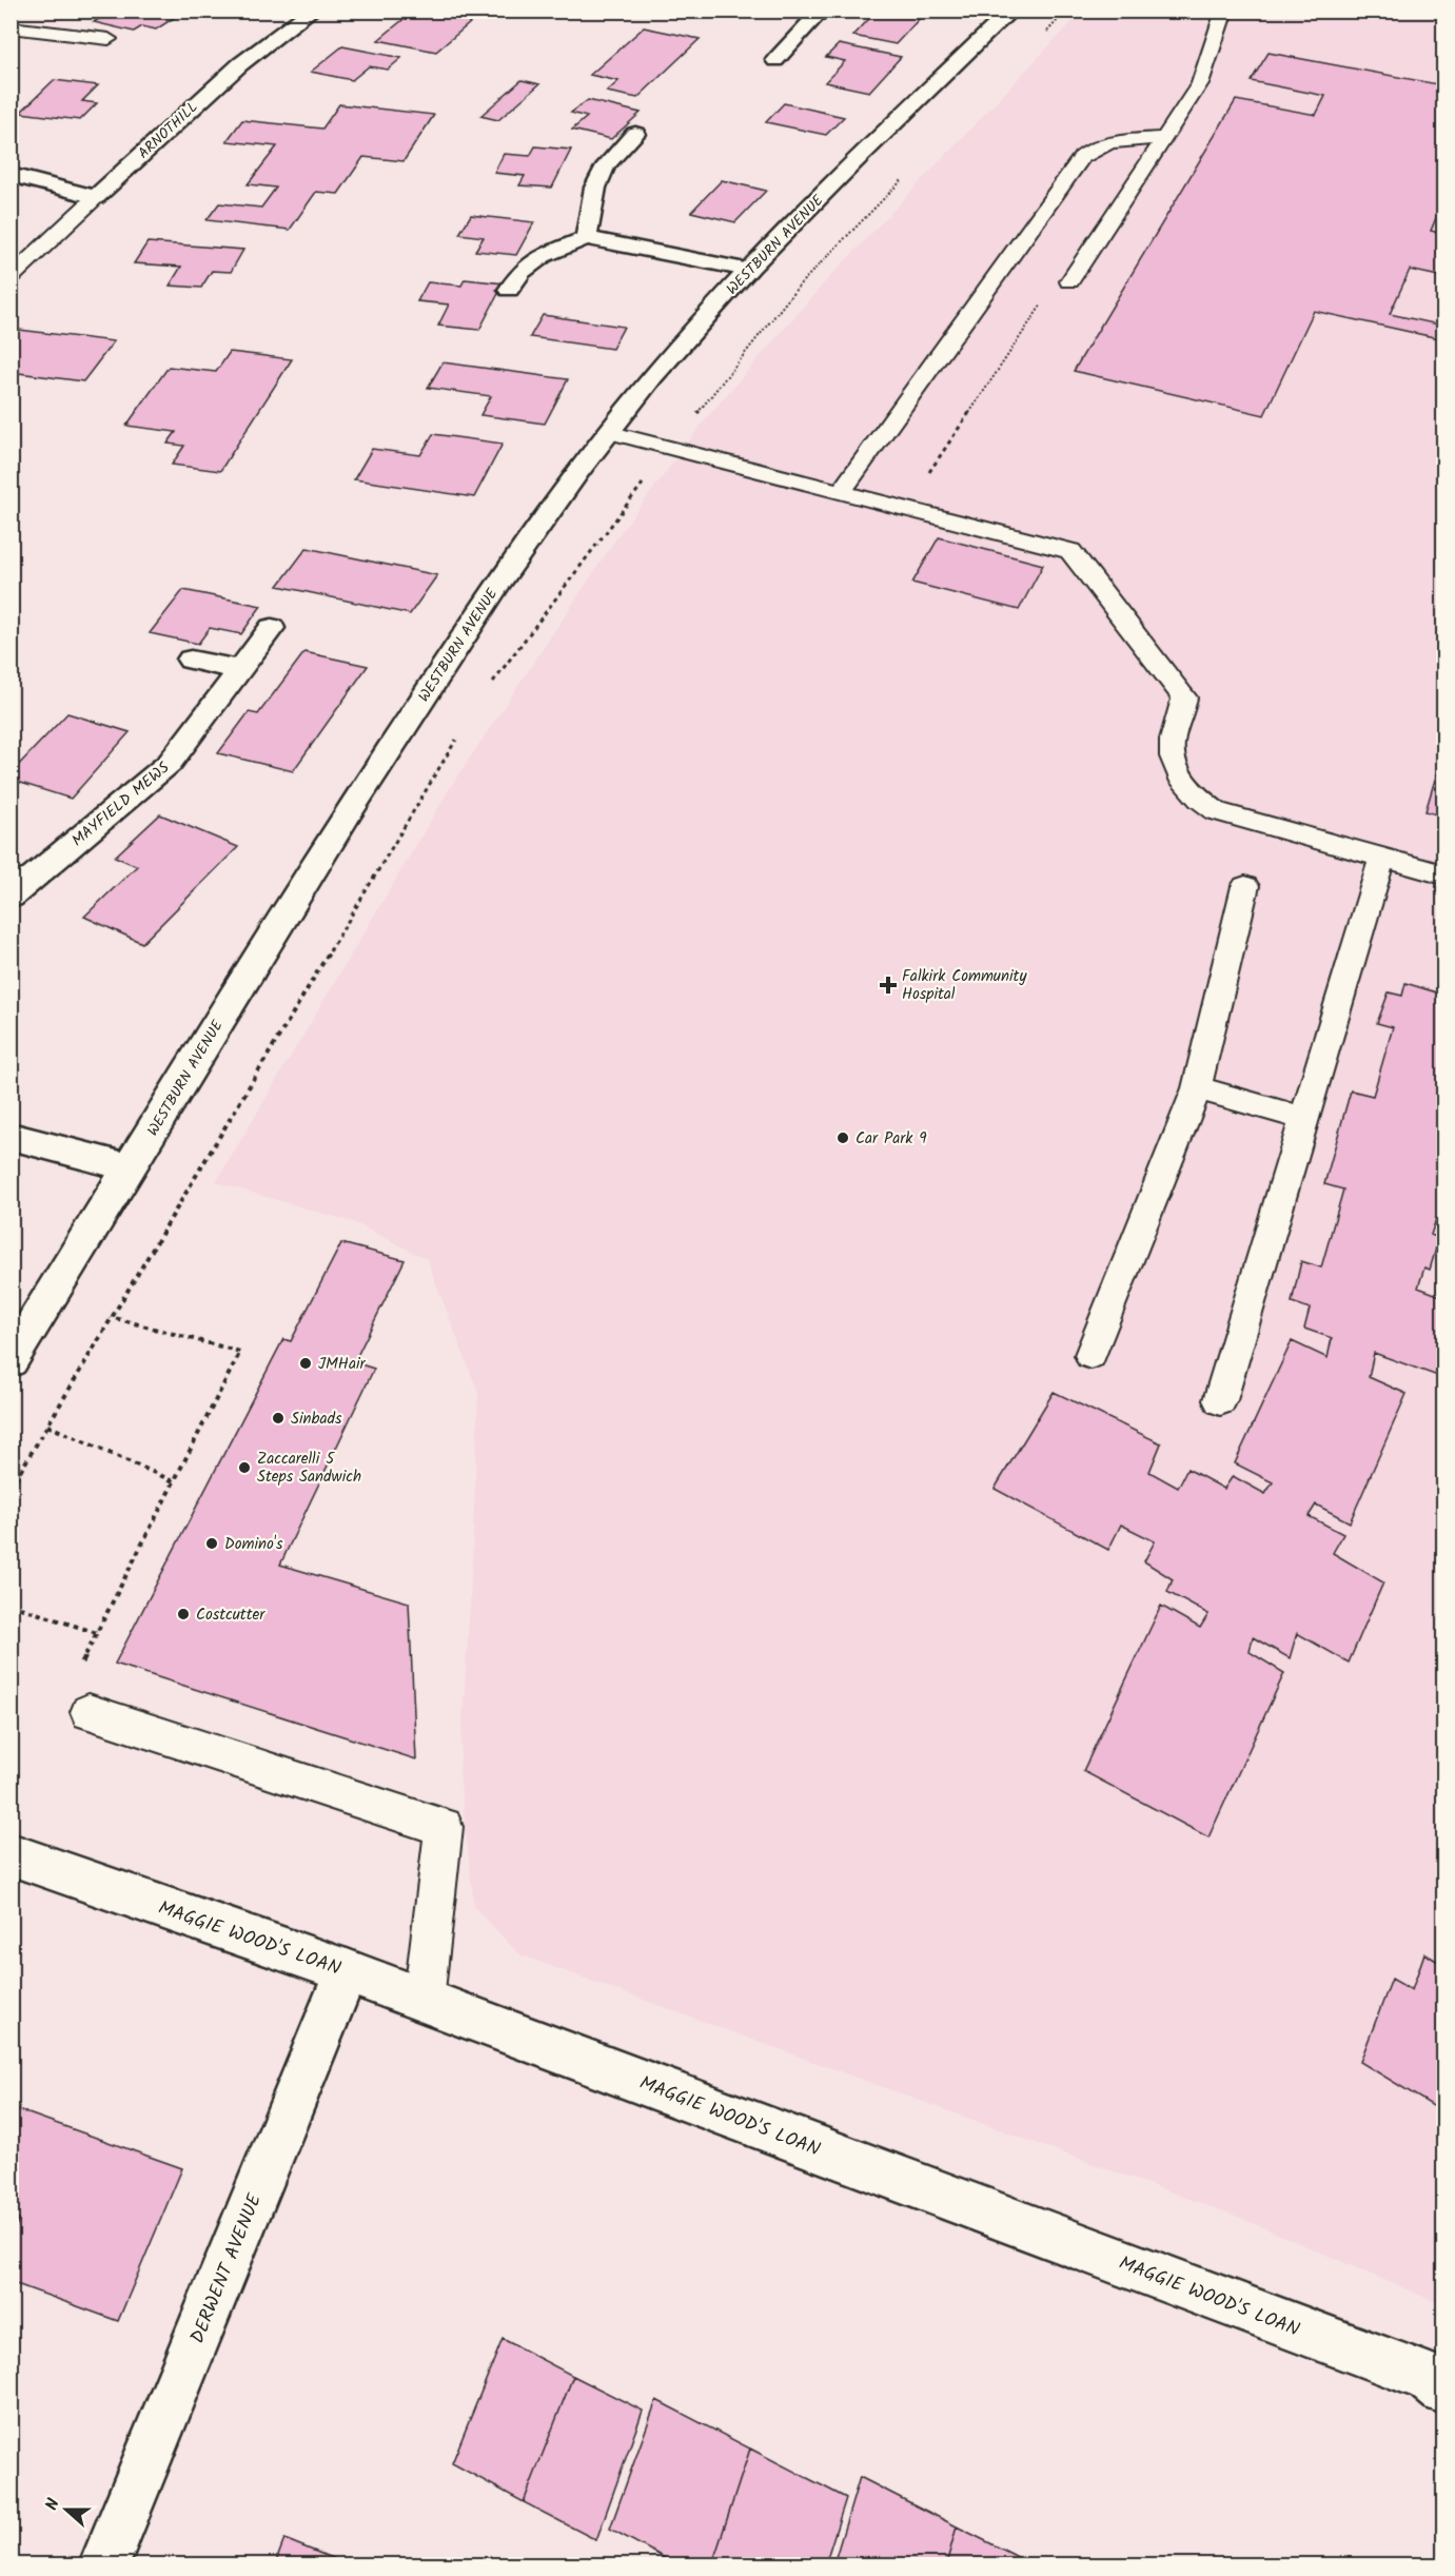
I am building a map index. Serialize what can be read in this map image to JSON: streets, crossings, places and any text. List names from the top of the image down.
{
  "streets": {
    "street": [
      "ARNOTHILL",
      "WESTBURN AVENUE",
      "MAYFIELD MEWS",
      "MAGGIE WOOD'S LOAN",
      "DERWENT AVENUE"
    ]
  },
  "crossings": [
    ["MAGGIE WOOD'S LOAN", "DERWENT AVENUE"]
  ],
  "places": {
    "health": ["Falkirk Community Hospital"],
    "other": [
      "Car Park 9",
      "JMHair",
      "Sinbads",
      "Zaccarelli 5 Steps Sandwich",
      "Domino's",
      "Costcutter"
    ]
  },
  "north": "left"
}
